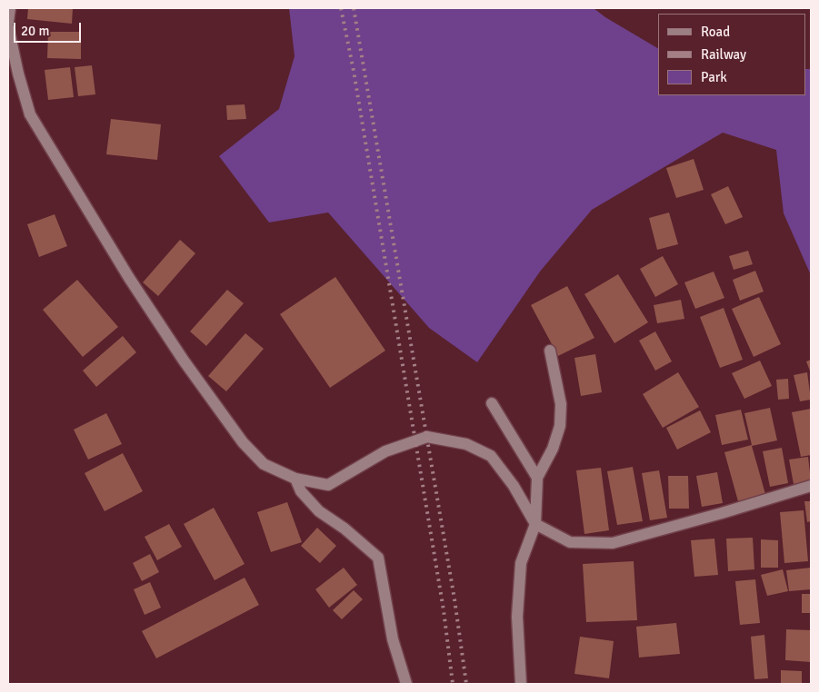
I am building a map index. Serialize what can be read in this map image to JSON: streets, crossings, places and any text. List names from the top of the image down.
{
  "legend": ["Road", "Railway", "Park"],
  "scale_bar": "20 m"
}
